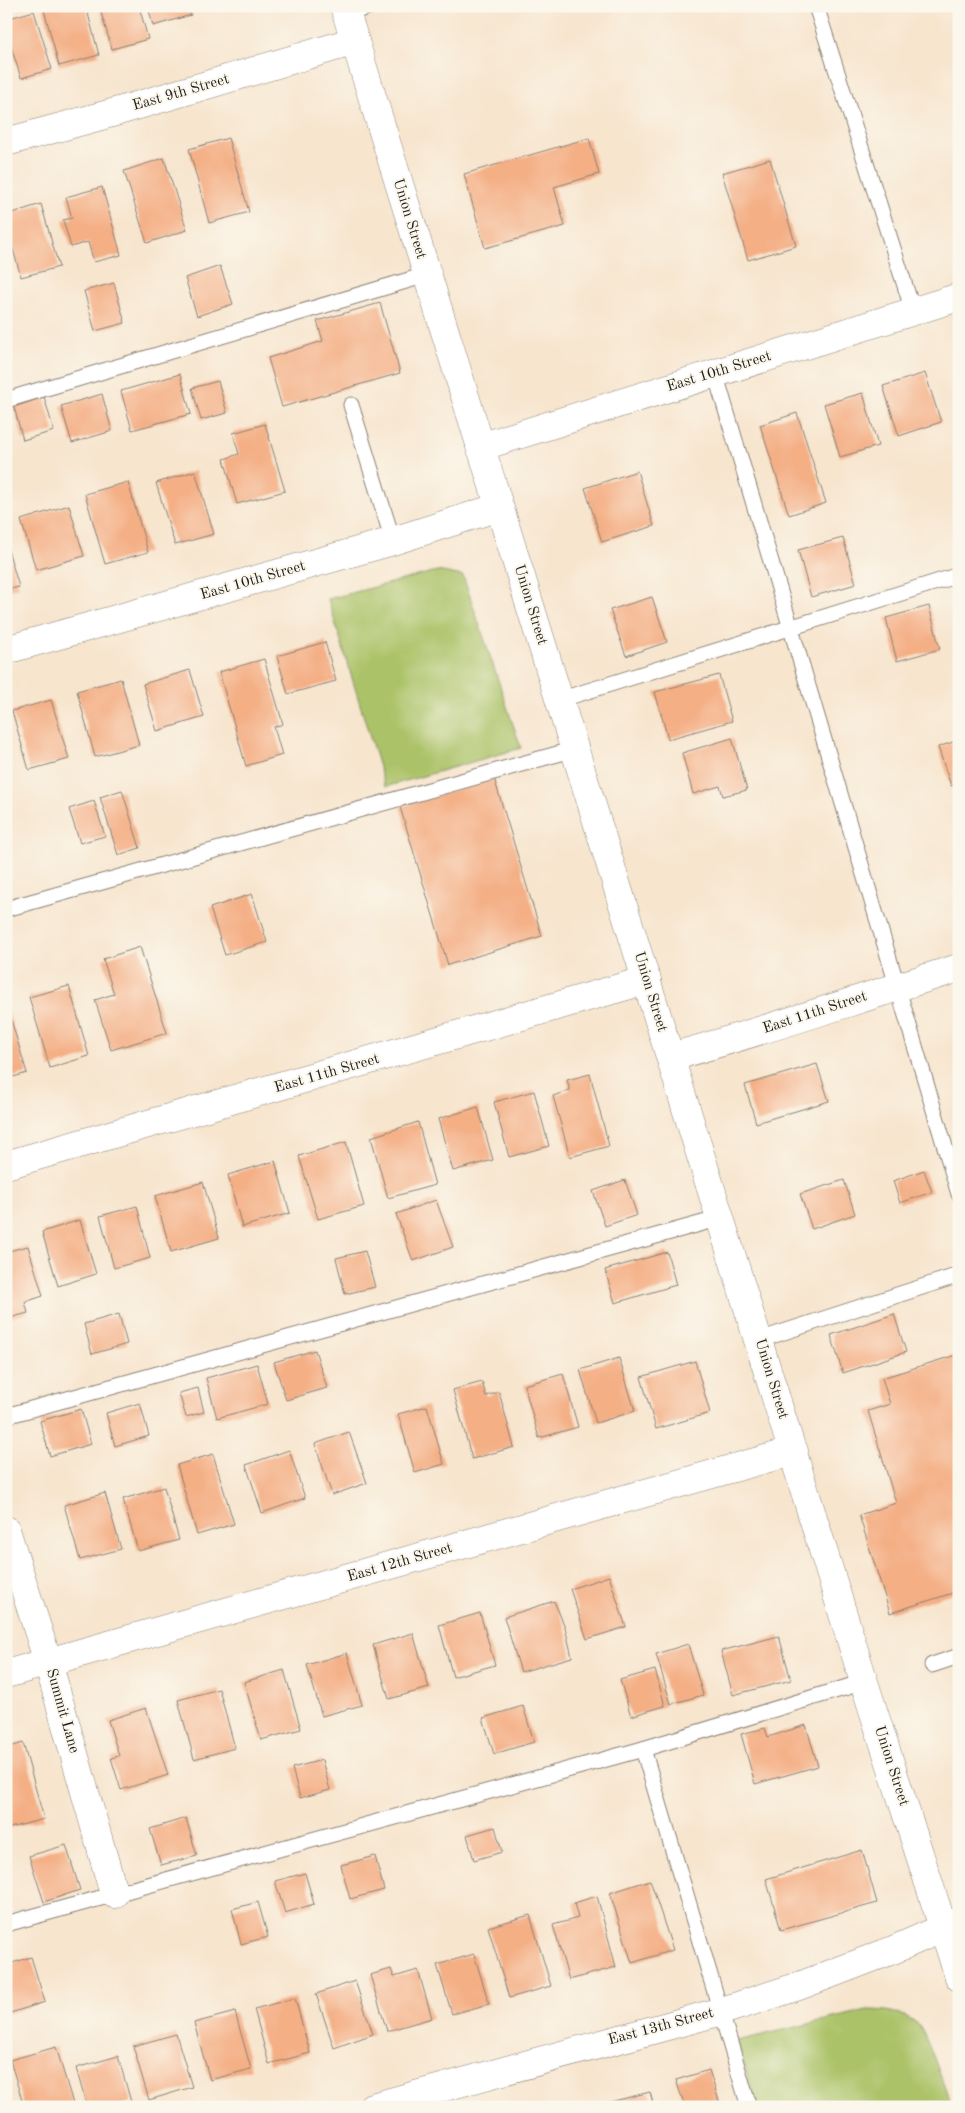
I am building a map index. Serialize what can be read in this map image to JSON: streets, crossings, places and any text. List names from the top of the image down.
{
  "streets": {
    "street": [
      "East 9th Street",
      "Union Street",
      "East 10th Street",
      "East 11th Street",
      "East 12th Street",
      "Summit Lane",
      "East 13th Street"
    ]
  },
  "crossings": [
    ["East 9th Street", "Union Street"],
    ["Union Street", "East 10th Street"],
    ["Union Street", "East 11th Street"],
    ["Union Street", "East 12th Street"],
    ["Union Street", "East 13th Street"],
    ["East 12th Street", "Summit Lane"]
  ]
}
